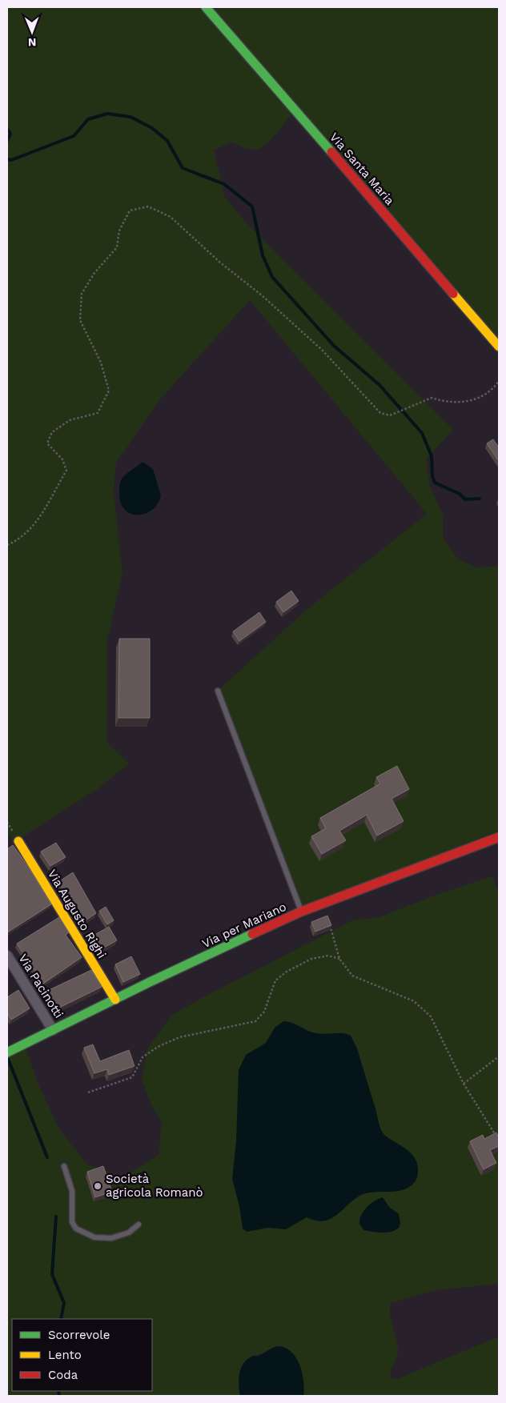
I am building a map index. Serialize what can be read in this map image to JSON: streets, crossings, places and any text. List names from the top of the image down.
{
  "streets": {
    "street": [
      "Via Santa Maria",
      "Via Augusto Righi",
      "Via per Mariano",
      "Via Pacinotti"
    ]
  },
  "crossings": [
    ["Via Augusto Righi", "Via per Mariano"],
    ["Via per Mariano", "Via Pacinotti"]
  ],
  "places": ["Società agricola Romanò"],
  "legend": ["Scorrevole", "Lento", "Coda"],
  "north": "bottom"
}
